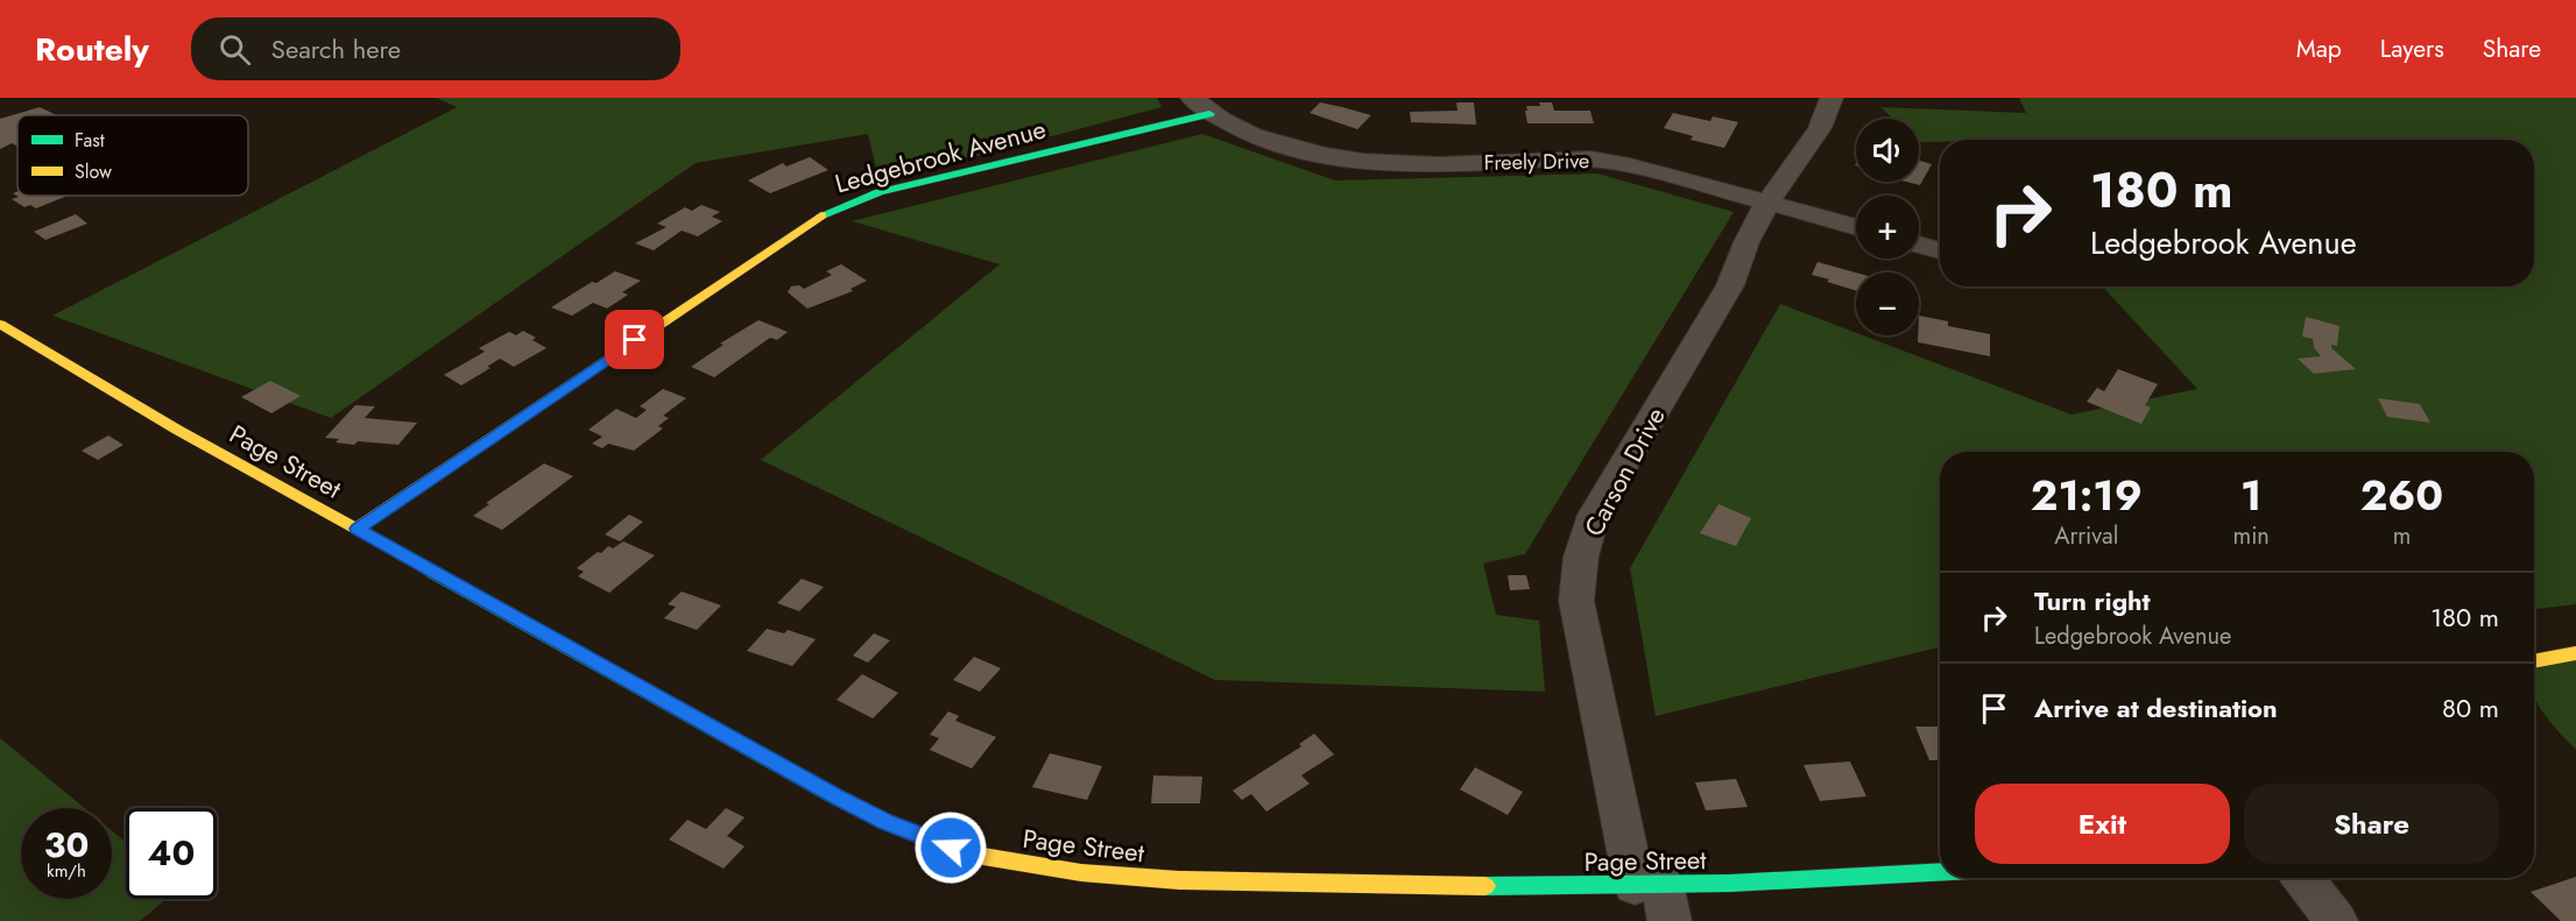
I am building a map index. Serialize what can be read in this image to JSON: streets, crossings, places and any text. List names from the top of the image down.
{
  "streets": {
    "street": [
      "Ledgebrook Avenue",
      "Freely Drive",
      "Page Street",
      "Carson Drive"
    ]
  },
  "crossings": [
    ["Ledgebrook Avenue", "Freely Drive"],
    ["Ledgebrook Avenue", "Page Street"],
    ["Freely Drive", "Carson Drive"],
    ["Page Street", "Carson Drive"]
  ],
  "legend": ["Fast", "Slow"],
  "page": {
    "header": "Routely",
    "search": "Search here",
    "nav": ["Map", "Layers", "Share"],
    "map_buttons": ["+", "−"],
    "turn": ["180 m", "Ledgebrook Avenue"],
    "eta": [
      "21:19",
      "Arrival",
      "1",
      "min",
      "260",
      "m"
    ],
    "list": [
      {
        "name": "Turn right",
        "note": "Ledgebrook Avenue",
        "value": "180 m"
      },
      {
        "name": "Arrive at destination",
        "value": "80 m"
      }
    ],
    "buttons": ["Exit", "Share"],
    "speed": "30 km/h",
    "limit": "40"
  }
}
